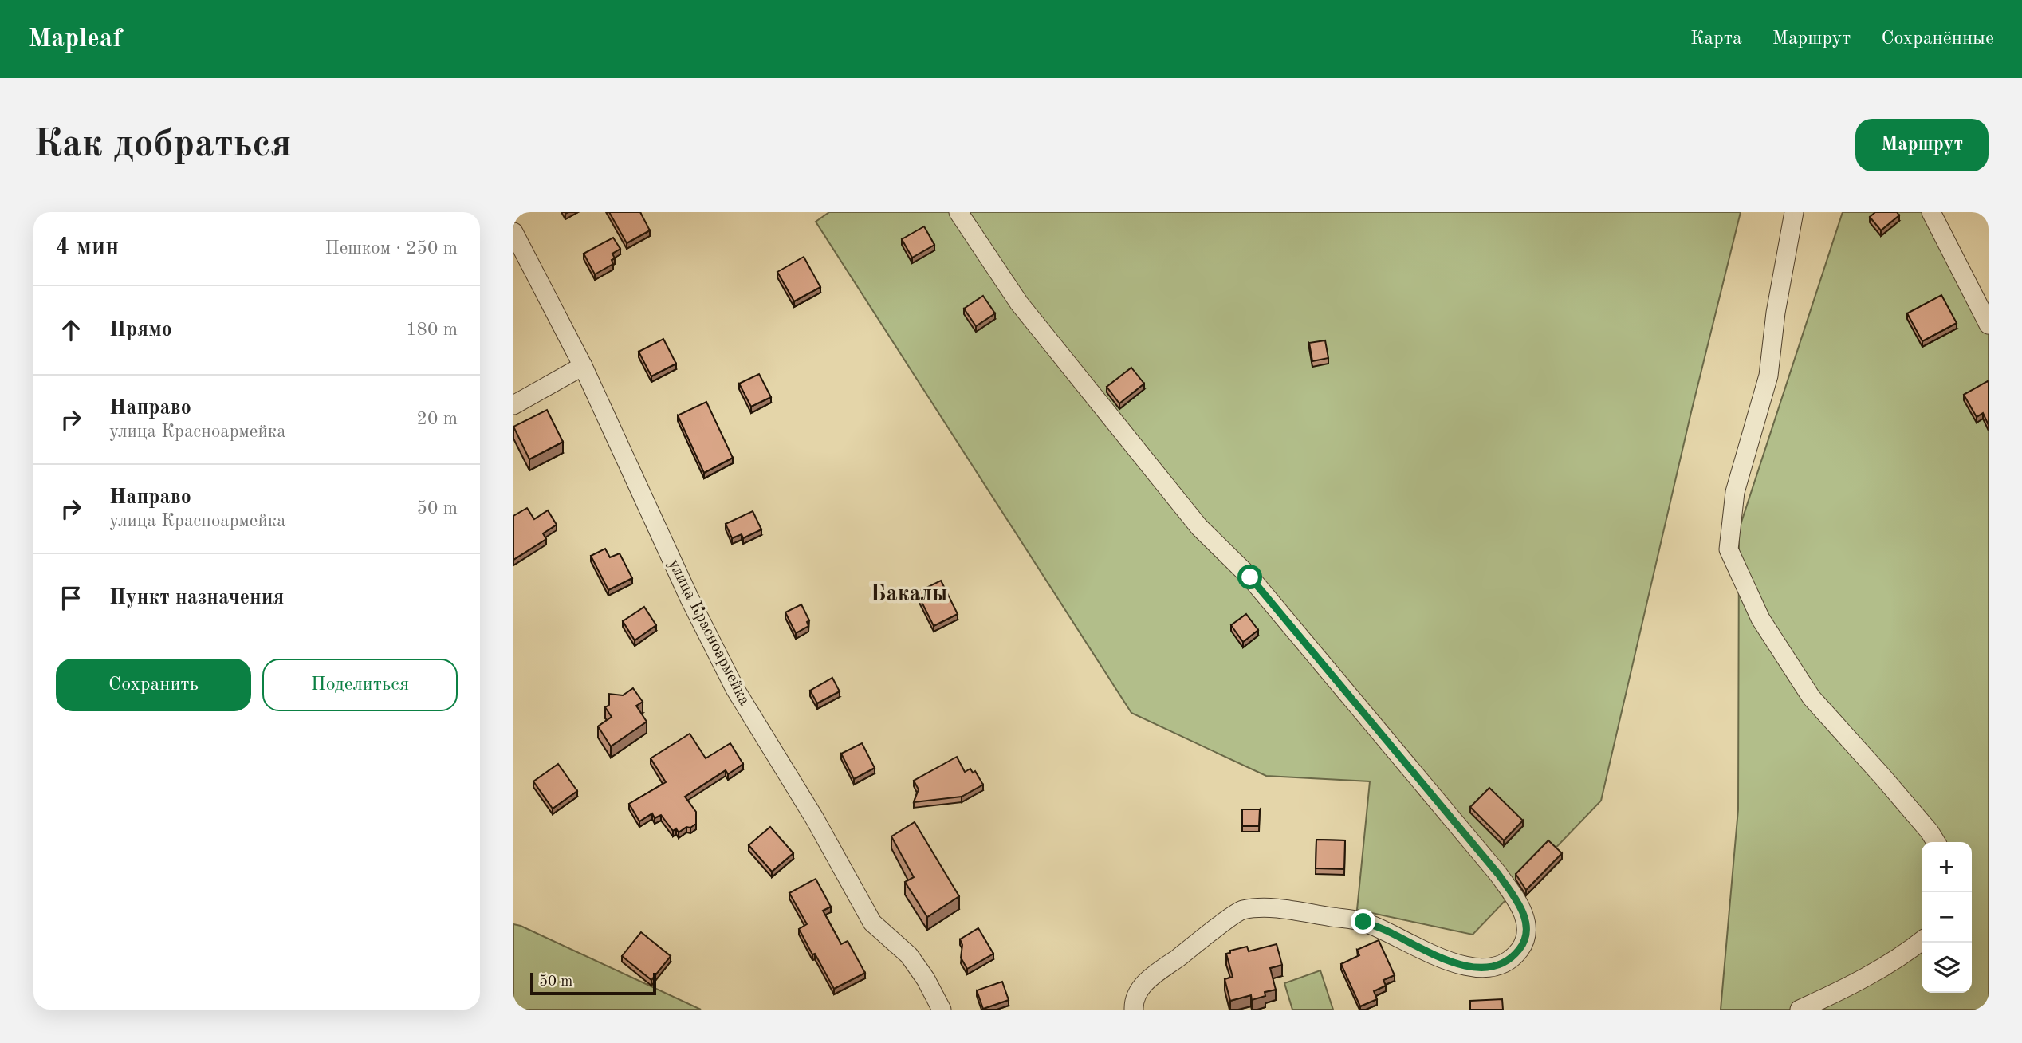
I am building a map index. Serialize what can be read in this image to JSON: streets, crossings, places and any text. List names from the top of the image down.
{
  "streets": {
    "street": ["улица Красноармейка"]
  },
  "districts": ["Бакалы"],
  "scale_bar": "50 m",
  "page": {
    "header": "Mapleaf",
    "nav": ["Карта", "Маршрут", "Сохранённые"],
    "buttons": [
      "Маршрут",
      ["Сохранить", "Поделиться"]
    ],
    "title": "Как добраться",
    "heading": ["4 мин", "Пешком · 250 m"],
    "list": [
      ["Прямо", "180 m"],
      ["Направо", "улица Красноармейка", "20 m"],
      ["Направо", "улица Красноармейка", "50 m"],
      "Пункт назначения"
    ],
    "map_buttons": ["+", "−"],
    "scale": "50 m"
  }
}
